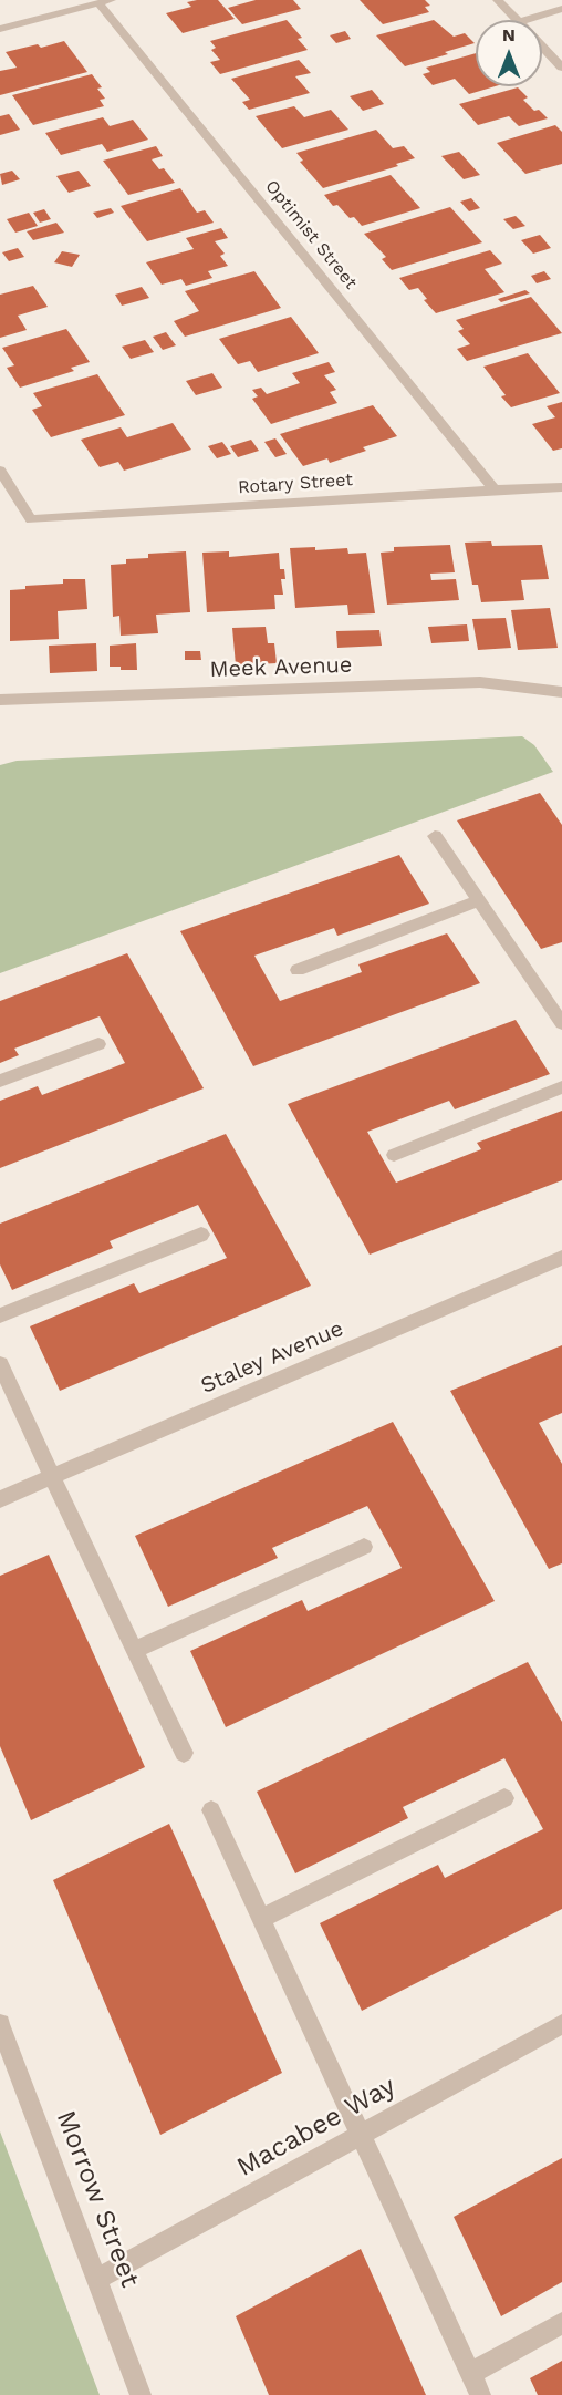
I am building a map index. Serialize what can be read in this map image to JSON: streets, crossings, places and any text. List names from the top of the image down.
{
  "streets": {
    "street": [
      "Optimist Street",
      "Rotary Street",
      "Meek Avenue",
      "Staley Avenue",
      "Macabee Way",
      "Morrow Street"
    ]
  },
  "crossings": [
    ["Optimist Street", "Rotary Street"],
    ["Macabee Way", "Morrow Street"]
  ],
  "north": "top"
}
